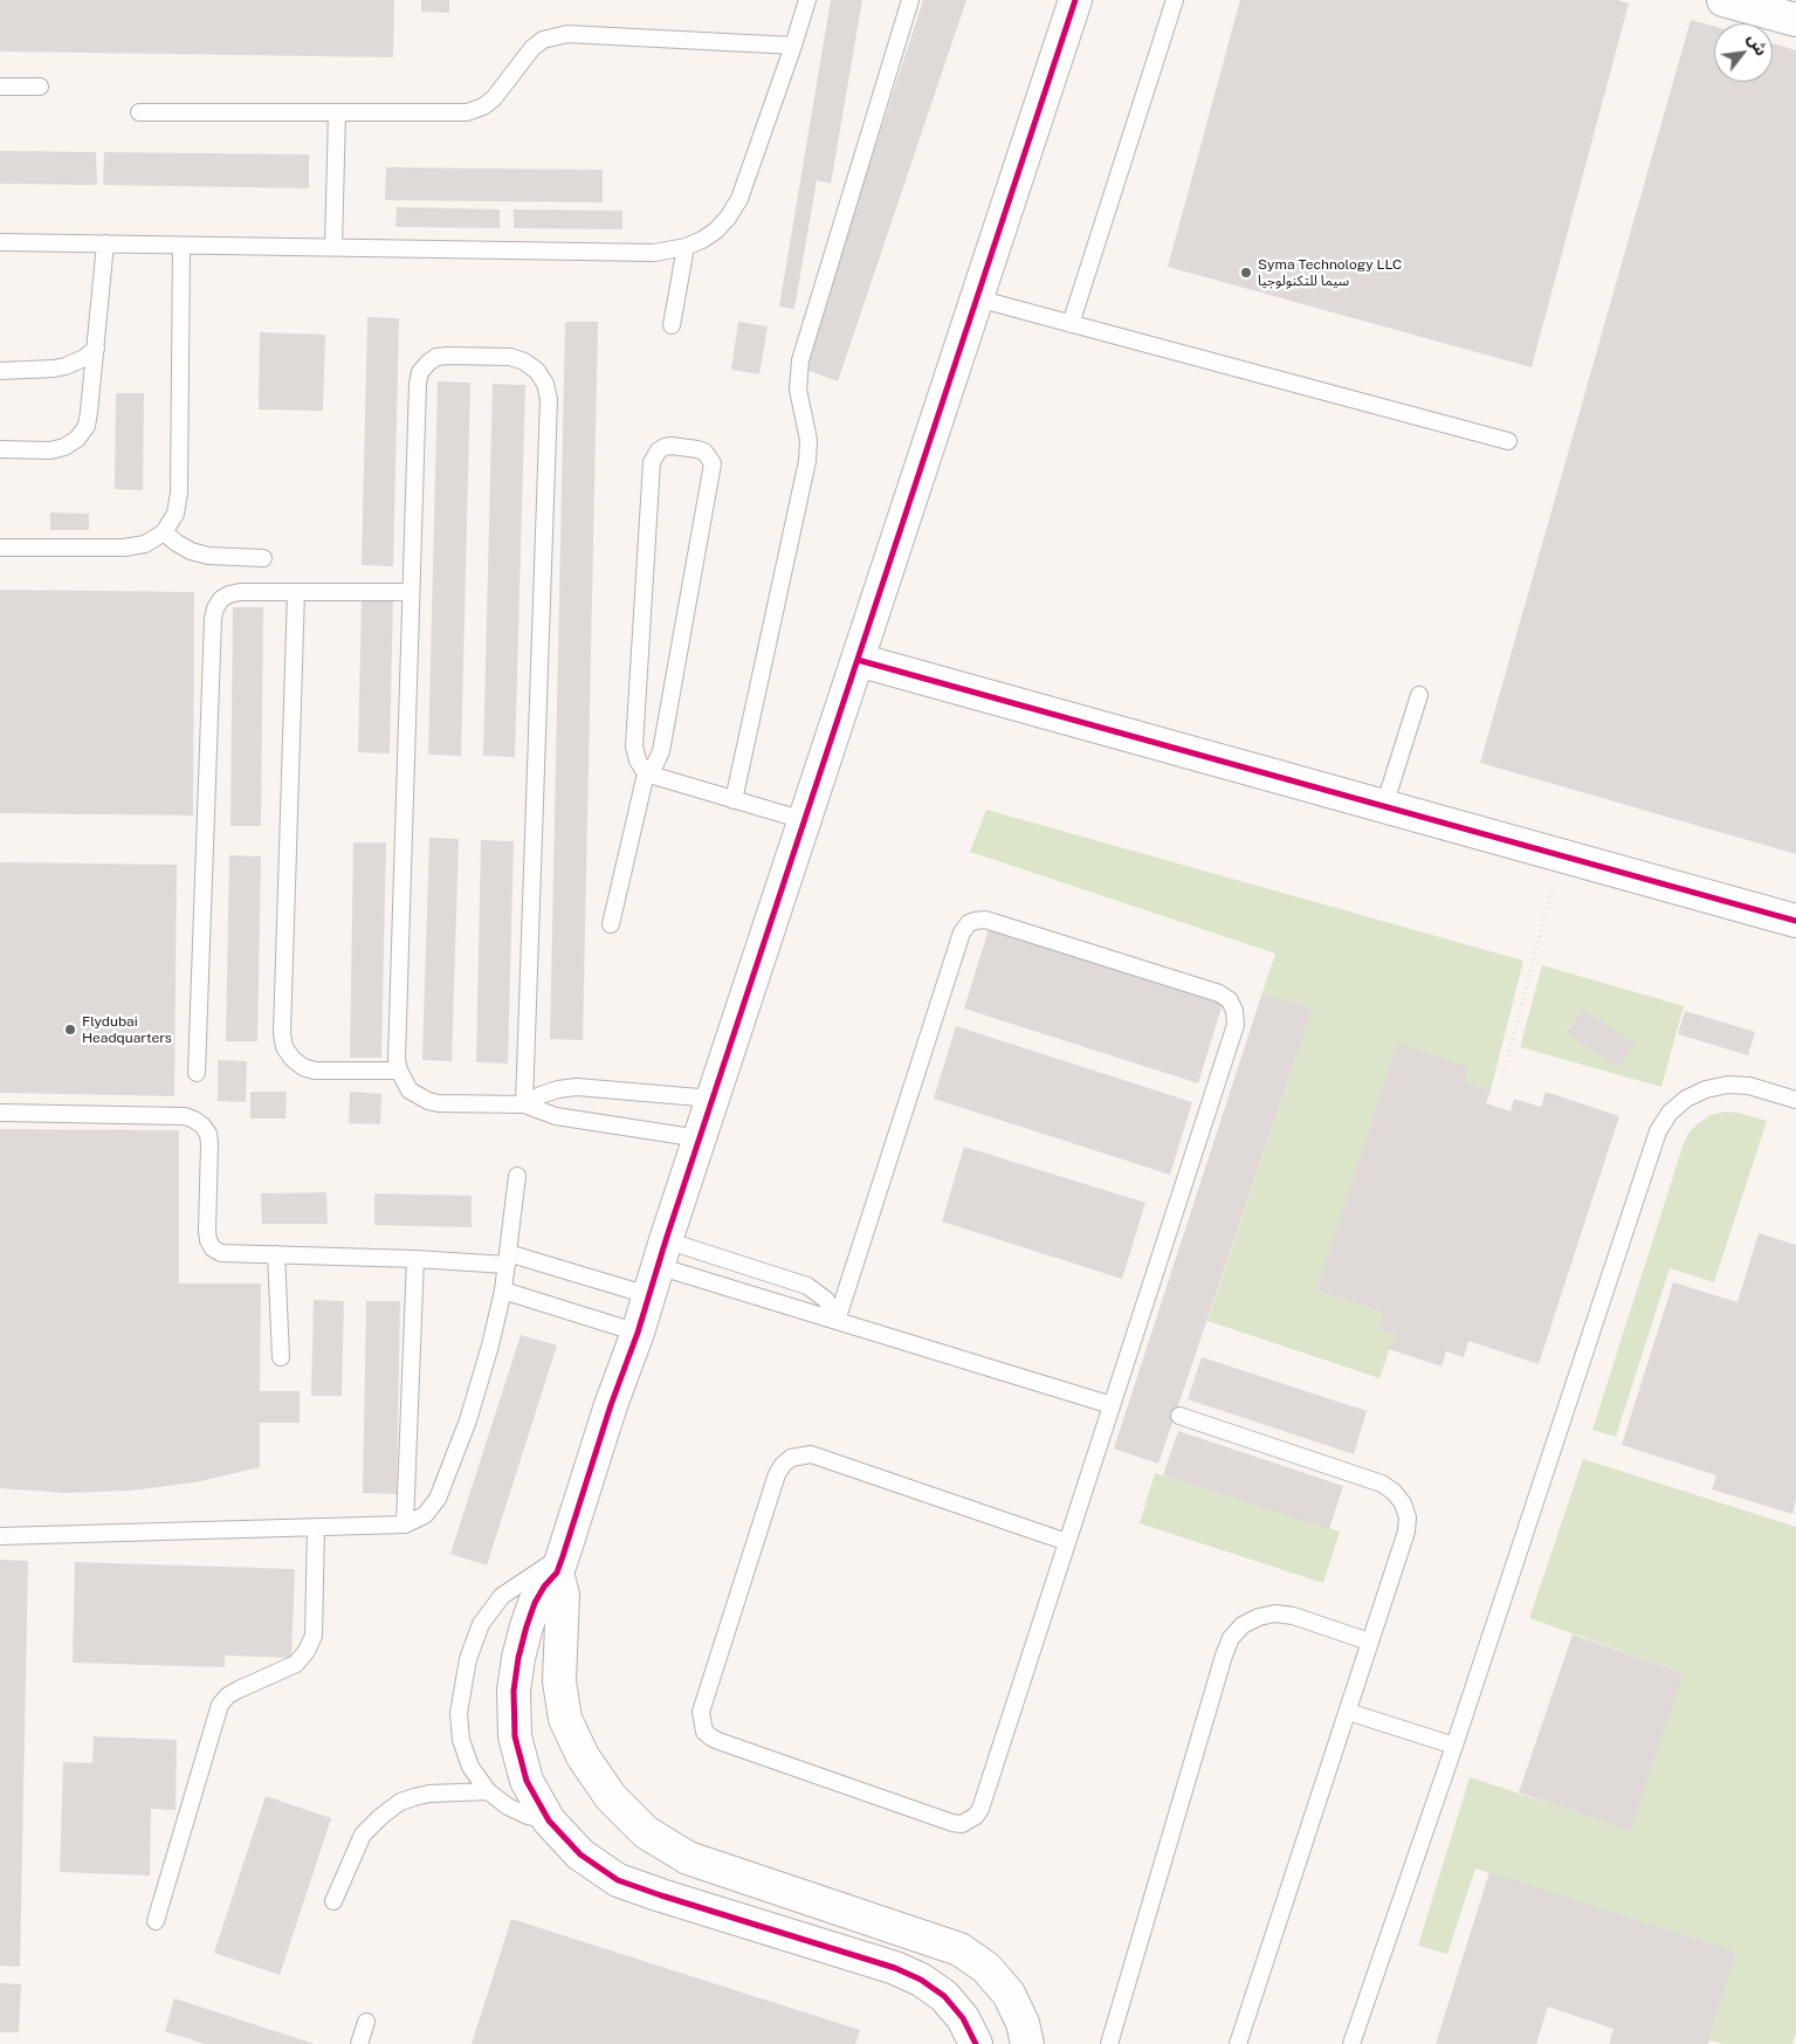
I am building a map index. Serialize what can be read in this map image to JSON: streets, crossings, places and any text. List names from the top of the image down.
{
  "places": ["Syma Technology LLC سيما للتكنولوجيا", "Flydubai Headquarters"],
  "north": "top right"
}
